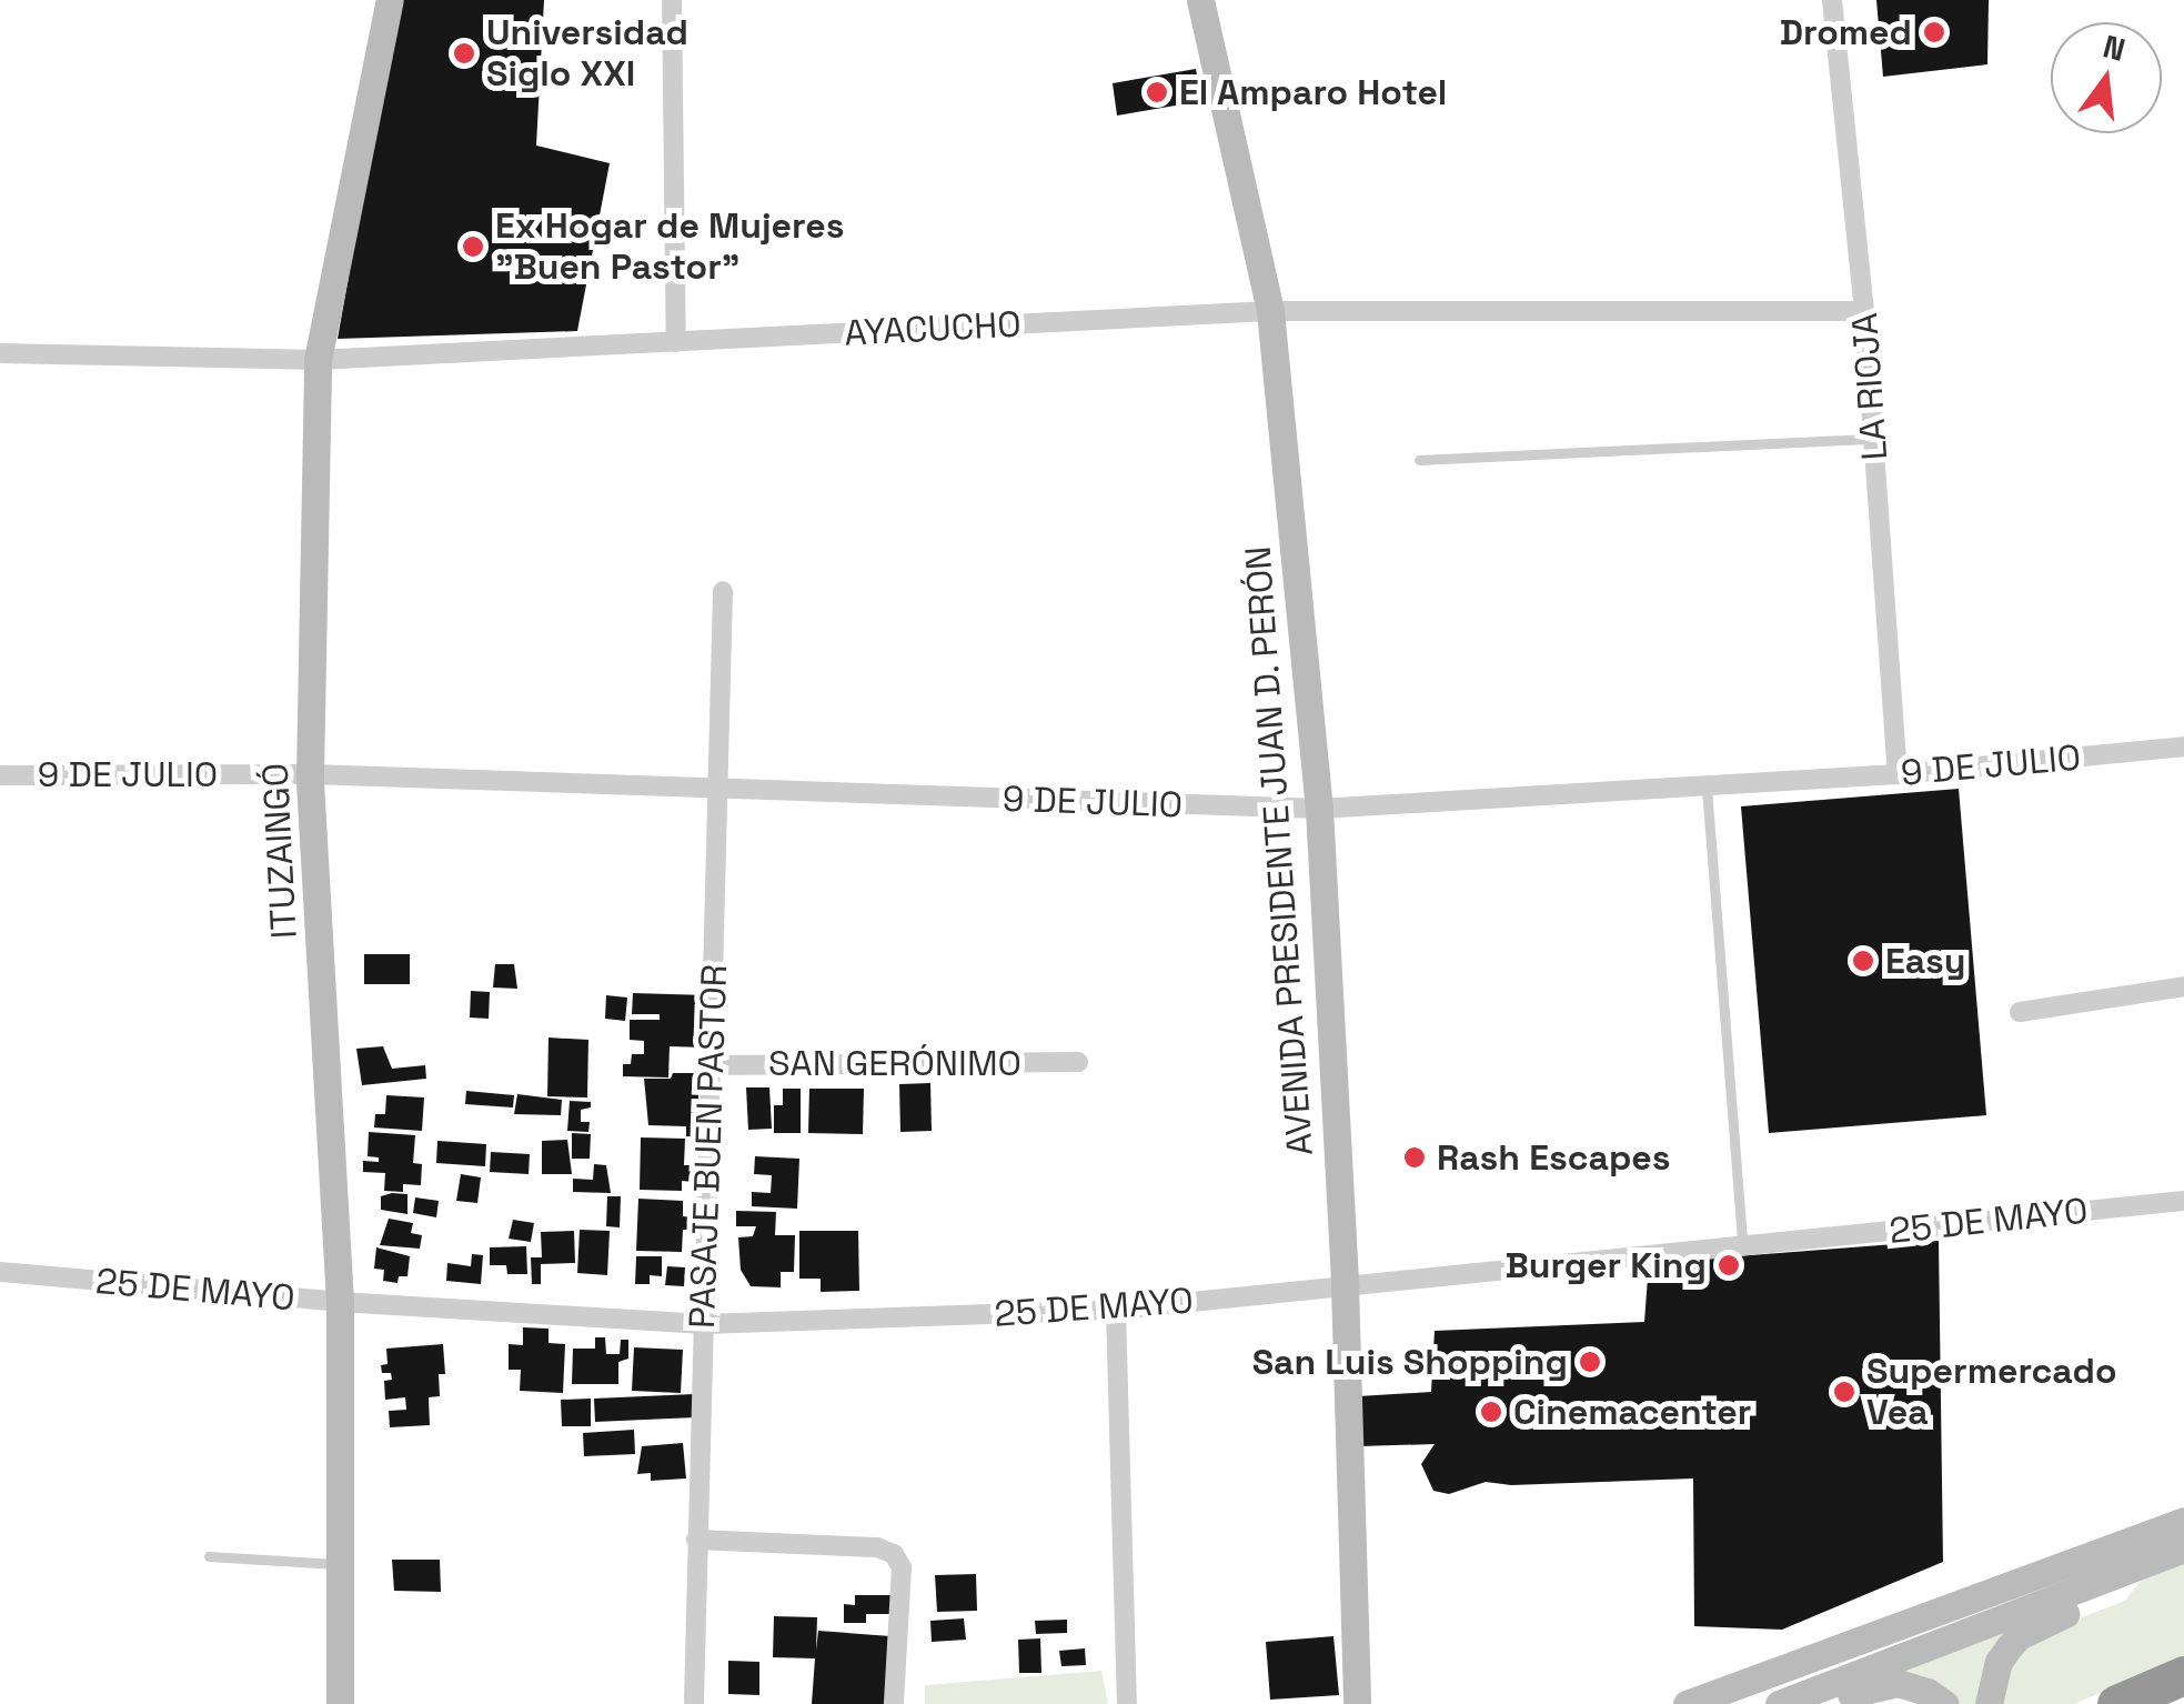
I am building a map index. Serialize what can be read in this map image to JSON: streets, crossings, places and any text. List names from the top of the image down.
{
  "streets": {
    "street": [
      "AYACUCHO",
      "LA RIOJA",
      "9 DE JULIO",
      "ITUZAINGÓ",
      "AVENIDA PRESIDENTE JUAN D. PERÓN",
      "SAN GERÓNIMO",
      "PASAJE BUEN PASTOR",
      "25 DE MAYO"
    ]
  },
  "crossings": [
    ["AYACUCHO", "LA RIOJA"],
    ["AYACUCHO", "ITUZAINGÓ"],
    ["AYACUCHO", "AVENIDA PRESIDENTE JUAN D. PERÓN"],
    ["LA RIOJA", "9 DE JULIO"],
    ["9 DE JULIO", "ITUZAINGÓ"],
    ["9 DE JULIO", "AVENIDA PRESIDENTE JUAN D. PERÓN"],
    ["9 DE JULIO", "PASAJE BUEN PASTOR"],
    ["ITUZAINGÓ", "25 DE MAYO"],
    ["AVENIDA PRESIDENTE JUAN D. PERÓN", "25 DE MAYO"],
    ["SAN GERÓNIMO", "PASAJE BUEN PASTOR"],
    ["PASAJE BUEN PASTOR", "25 DE MAYO"]
  ],
  "places": [
    "Dromed",
    "Universidad Siglo XXI",
    "El Amparo Hotel",
    "Ex Hogar de Mujeres \"Buen Pastor\"",
    "Easy",
    "Rash Escapes",
    "Burger King",
    "San Luis Shopping",
    "Supermercado Vea",
    "Cinemacenter"
  ],
  "north": "top"
}
